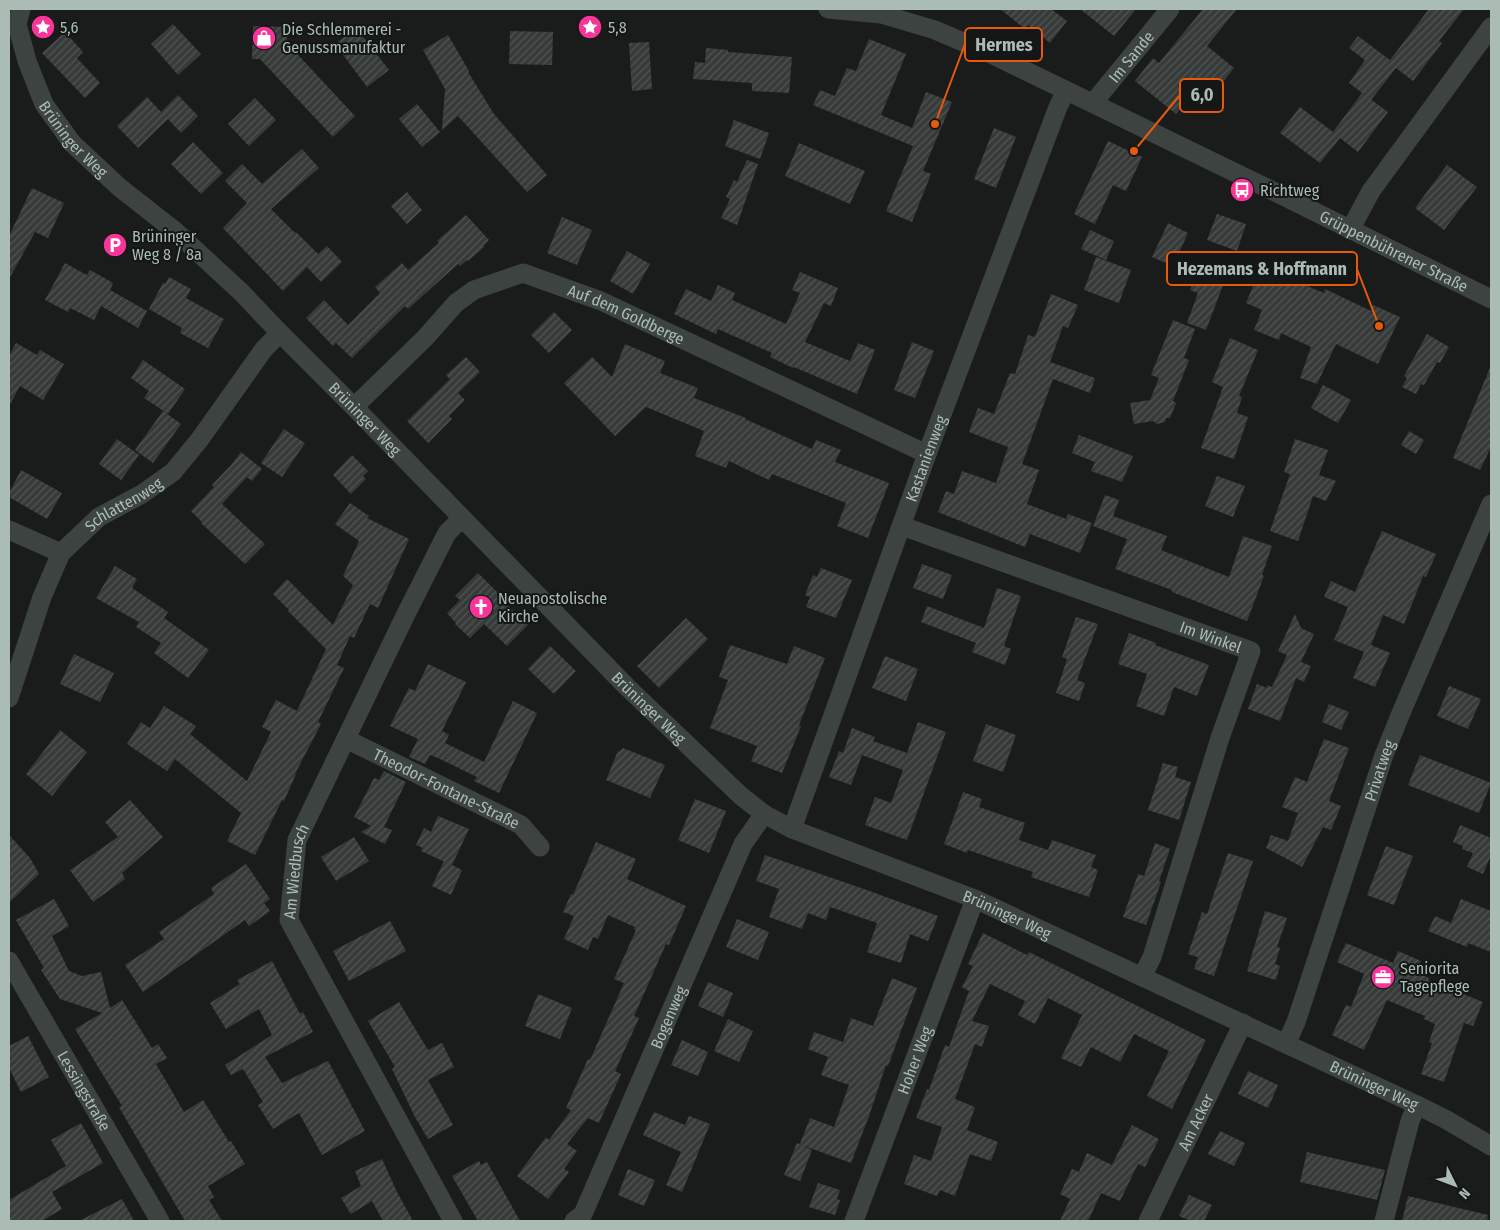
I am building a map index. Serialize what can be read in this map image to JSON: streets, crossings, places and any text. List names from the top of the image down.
{
  "streets": {
    "street": [
      "Im Sande",
      "Brüninger Weg",
      "Grüppenbührener Straße",
      "Auf dem Goldberge",
      "Kastanienweg",
      "Schlattenweg",
      "Im Winkel",
      "Privatweg",
      "Theodor-Fontane-Straße",
      "Am Wiedbusch",
      "Bogenweg",
      "Hoher Weg",
      "Lessingstraße",
      "Am Acker"
    ]
  },
  "crossings": [
    ["Im Sande", "Grüppenbührener Straße"],
    ["Brüninger Weg", "Auf dem Goldberge"],
    ["Brüninger Weg", "Kastanienweg"],
    ["Brüninger Weg", "Schlattenweg"],
    ["Brüninger Weg", "Im Winkel"],
    ["Brüninger Weg", "Privatweg"],
    ["Brüninger Weg", "Am Wiedbusch"],
    ["Brüninger Weg", "Bogenweg"],
    ["Brüninger Weg", "Hoher Weg"],
    ["Brüninger Weg", "Am Acker"],
    ["Grüppenbührener Straße", "Kastanienweg"],
    ["Auf dem Goldberge", "Kastanienweg"],
    ["Kastanienweg", "Im Winkel"],
    ["Theodor-Fontane-Straße", "Am Wiedbusch"]
  ],
  "places": {
    "place": ["5,6", "5,8"],
    "shop": ["Die Schlemmerei - Genussmanufaktur"],
    "other": ["Hermes", "6,0", "Hezemans & Hoffmann"],
    "bus stop": ["Richtweg"],
    "parking": ["Brüninger Weg 8 / 8a"],
    "church": ["Neuapostolische Kirche"],
    "office": ["Seniorita Tagepflege"]
  },
  "north": "bottom right"
}
